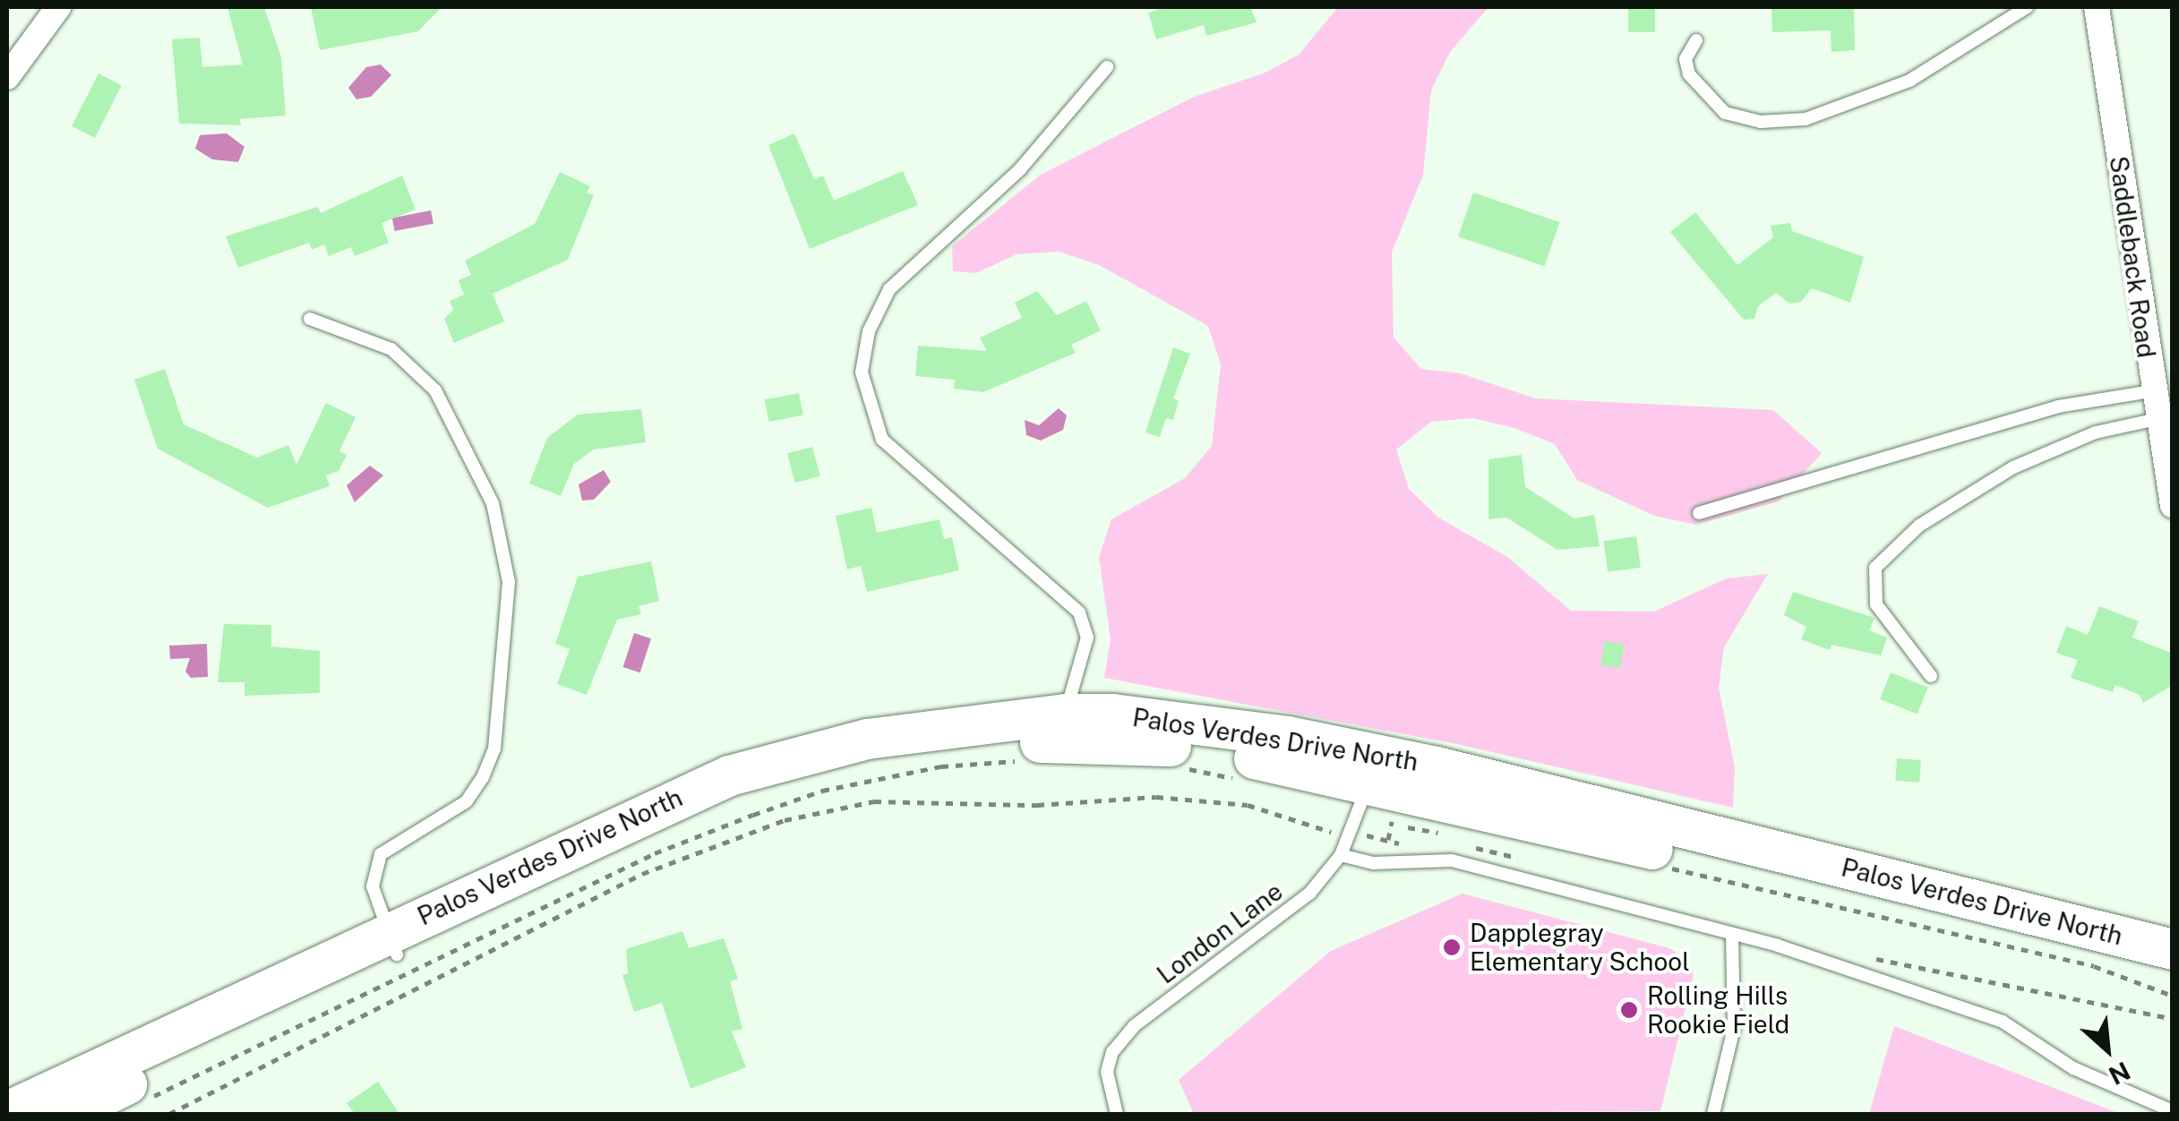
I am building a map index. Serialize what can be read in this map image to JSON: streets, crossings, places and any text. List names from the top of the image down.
{
  "streets": {
    "main road": ["Palos Verdes Drive North"],
    "street": ["Saddleback Road"],
    "lane": ["London Lane"]
  },
  "crossings": [
    ["Palos Verdes Drive North", "London Lane"]
  ],
  "places": ["Dapplegray Elementary School", "Rolling Hills Rookie Field"],
  "north": "bottom right"
}
